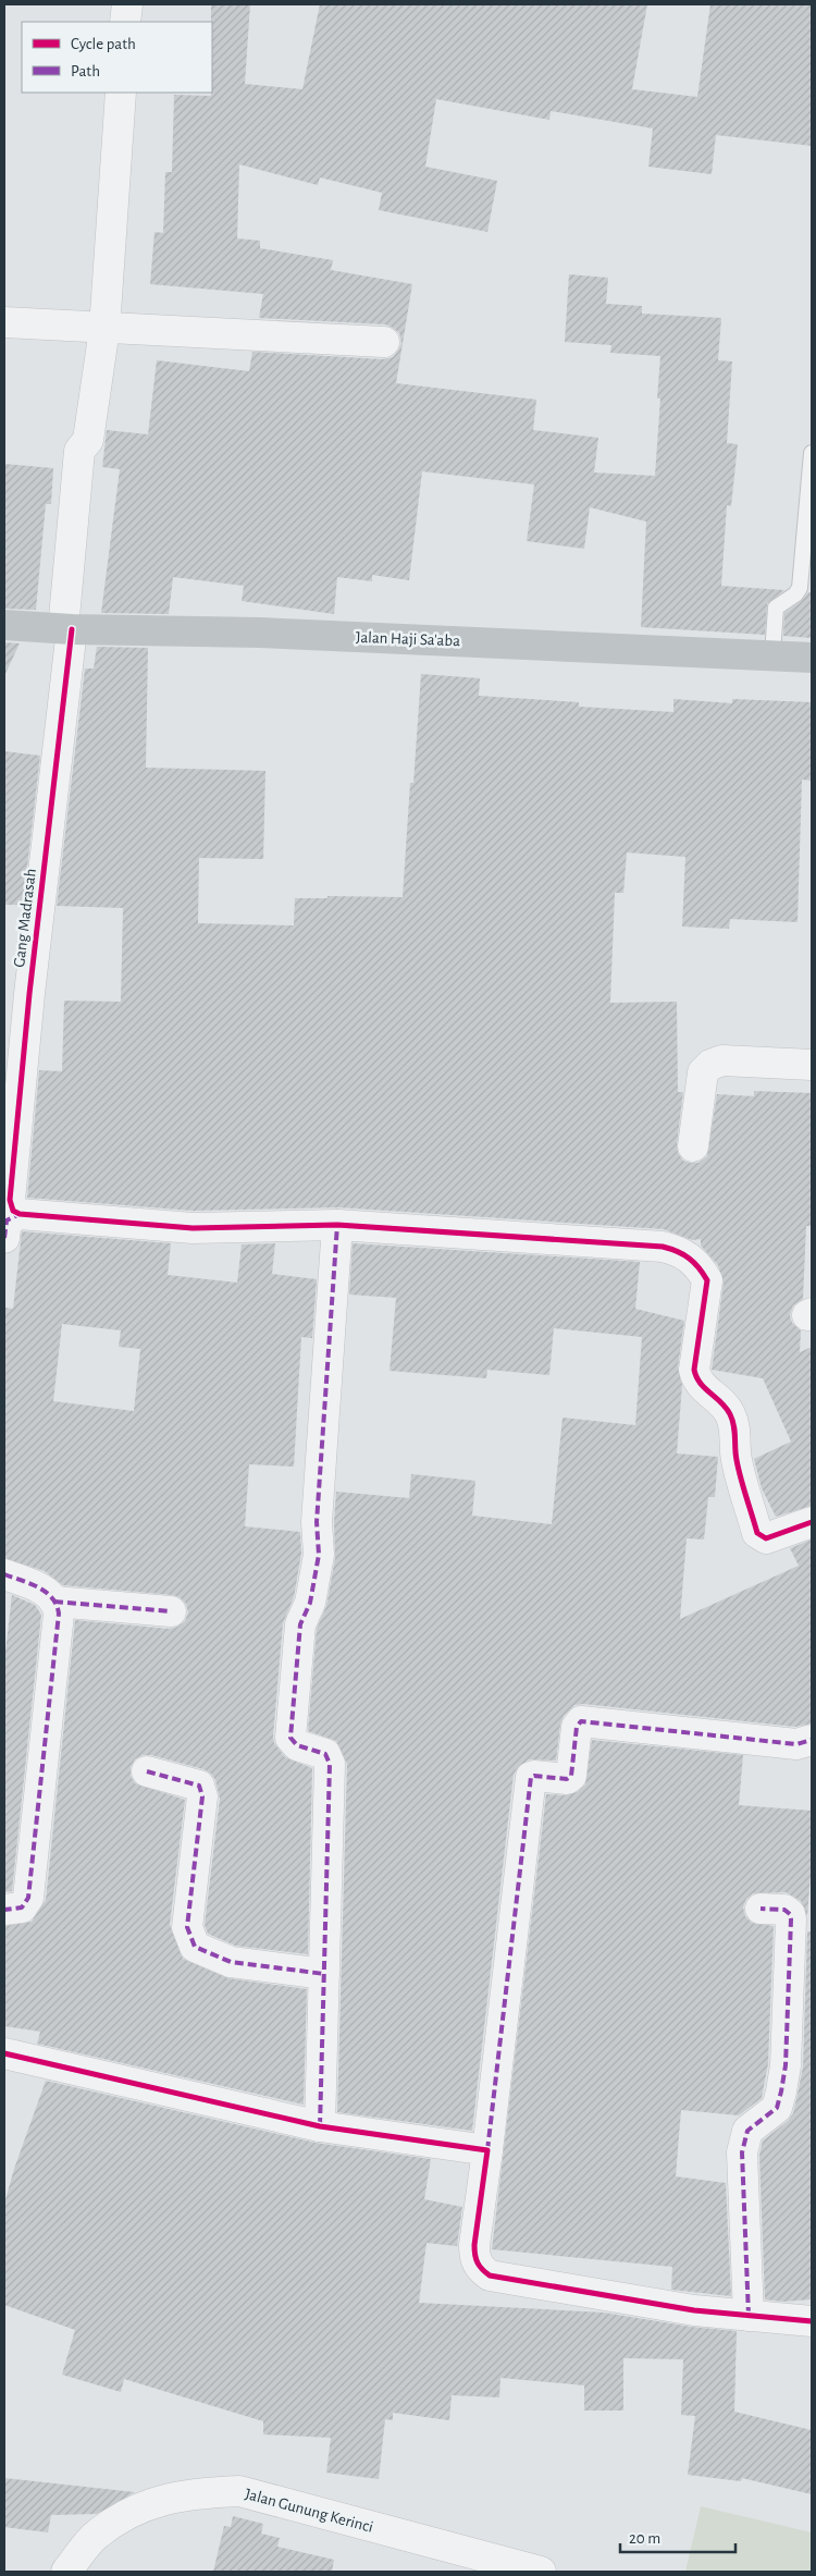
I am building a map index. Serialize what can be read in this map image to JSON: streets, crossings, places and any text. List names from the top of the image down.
{
  "streets": {
    "street": ["Jalan Haji Sa'aba", "Gang Madrasah", "Jalan Gunung Kerinci"]
  },
  "crossings": [
    ["Jalan Haji Sa'aba", "Gang Madrasah"]
  ],
  "legend": ["Cycle path", "Path"],
  "scale_bar": "20 m"
}
